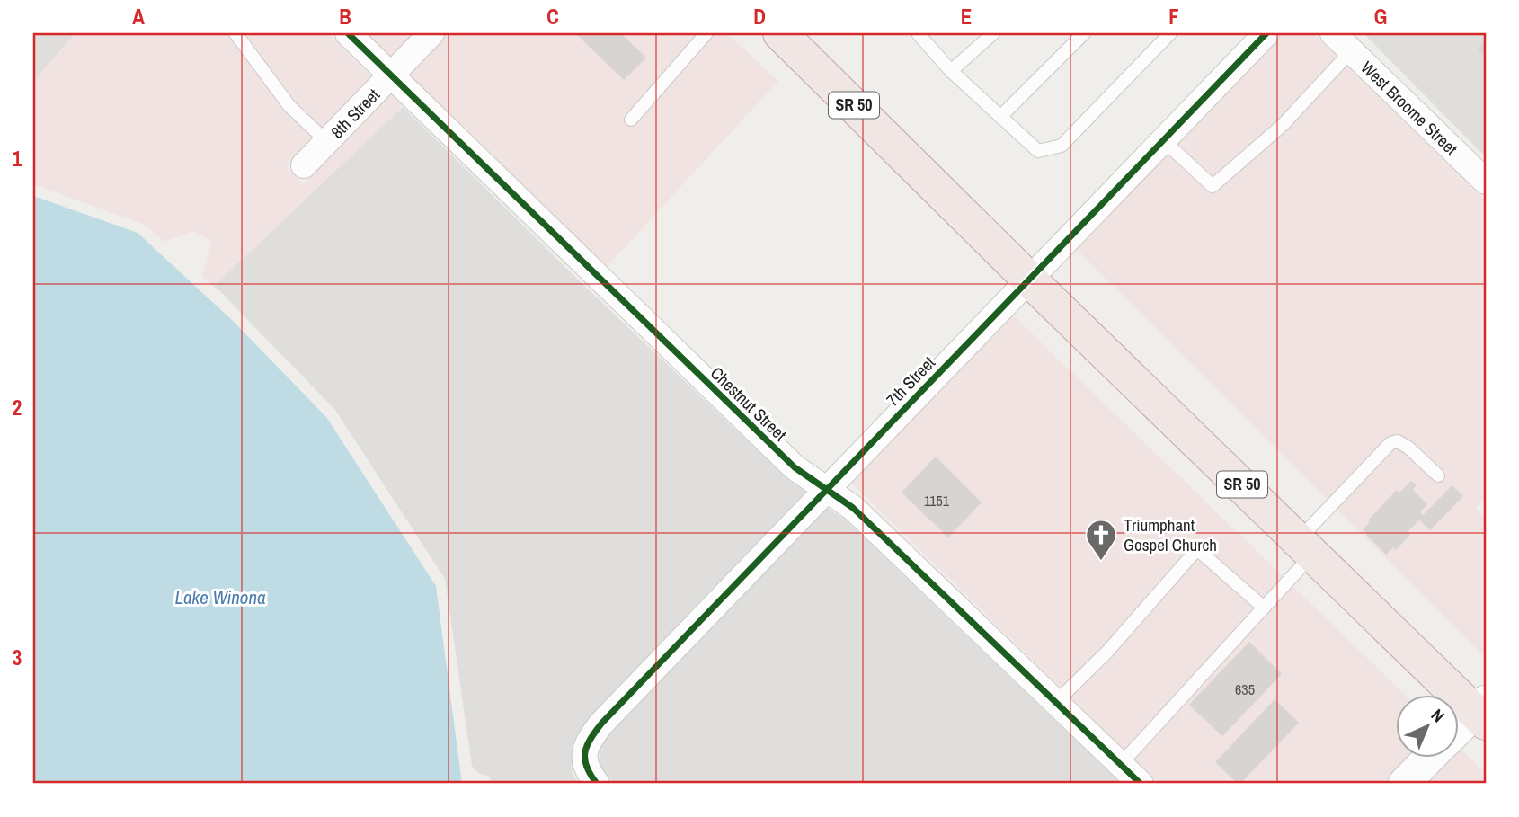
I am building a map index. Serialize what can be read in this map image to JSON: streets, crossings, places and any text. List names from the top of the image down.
{
  "streets": {
    "highway": ["SR 50"],
    "street": [
      "West Broome Street",
      "8th Street",
      "7th Street",
      "Chestnut Street"
    ]
  },
  "crossings": [
    ["SR 50", "7th Street"],
    ["8th Street", "Chestnut Street"],
    ["7th Street", "Chestnut Street"]
  ],
  "water": ["Lake Winona"],
  "places": {
    "church": ["Triumphant Gospel Church"]
  },
  "house_numbers": ["1151", "635"],
  "north": "top right",
  "grid": {
    "columns": [
      "A",
      "B",
      "C",
      "D",
      "E",
      "F",
      "G"
    ],
    "rows": ["1", "2", "3"]
  }
}
